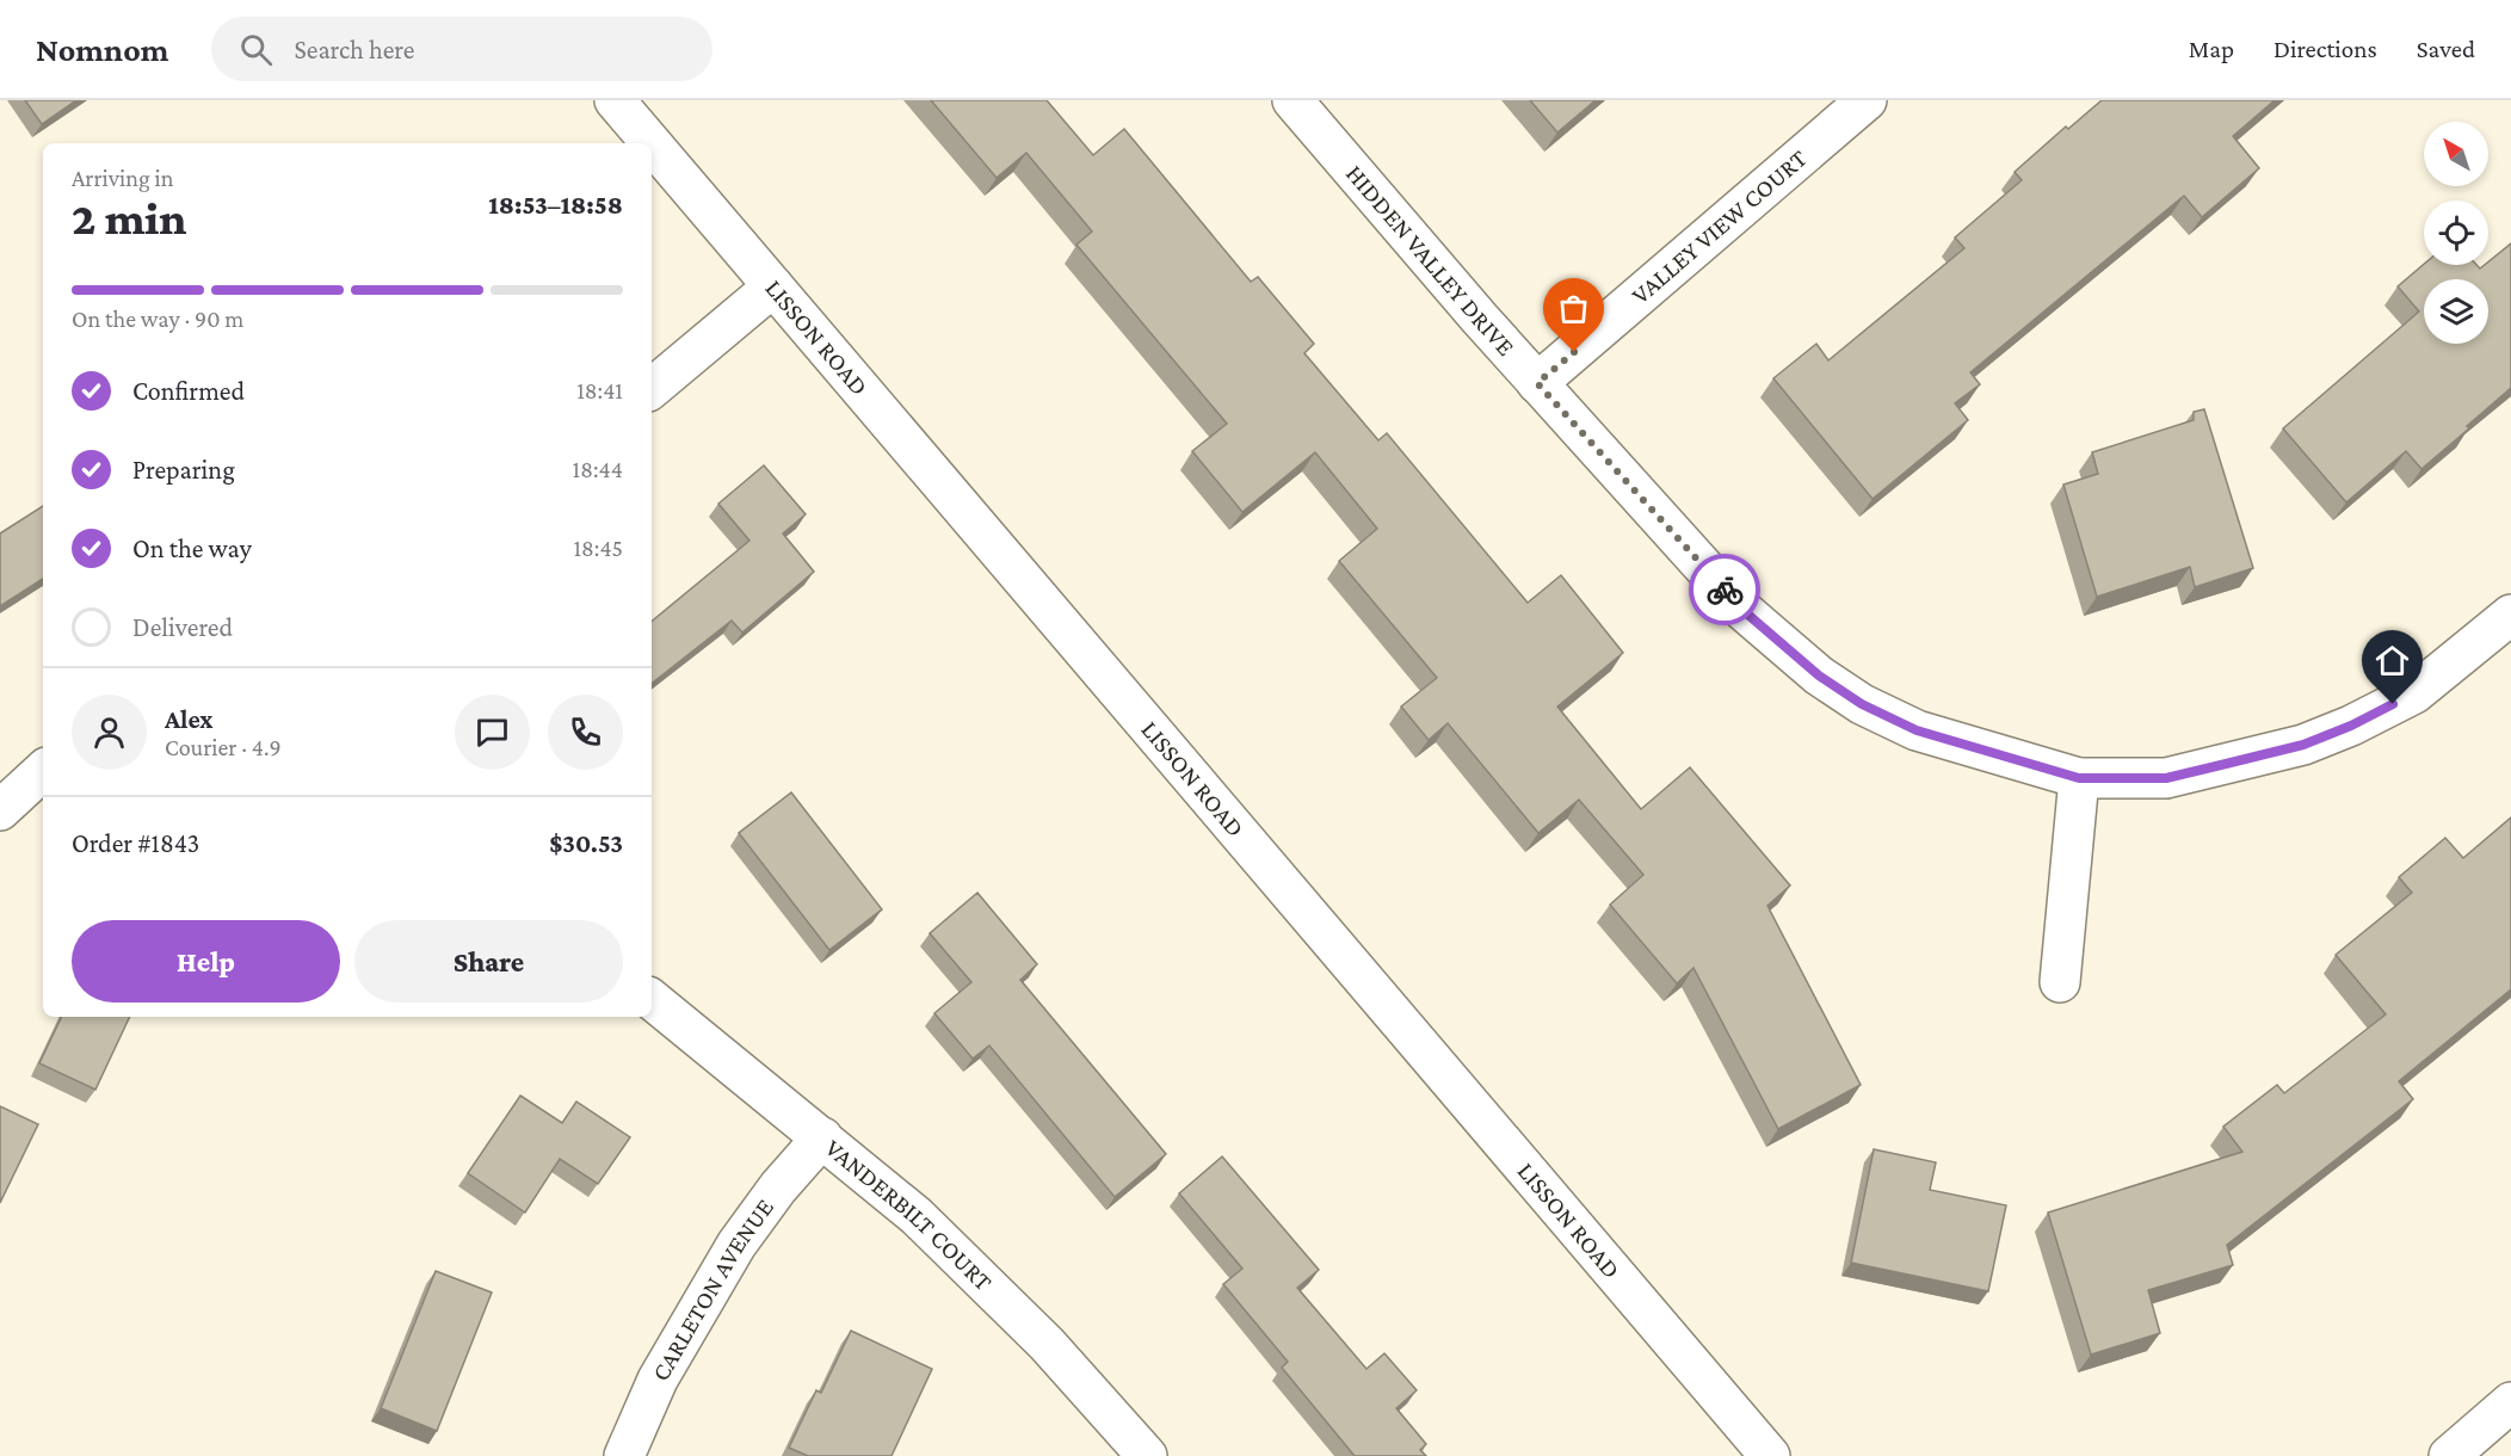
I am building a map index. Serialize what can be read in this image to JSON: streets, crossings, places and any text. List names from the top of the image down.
{
  "streets": {
    "street": [
      "VALLEY VIEW COURT",
      "HIDDEN VALLEY DRIVE",
      "LISSON ROAD",
      "VANDERBILT COURT",
      "CARLETON AVENUE"
    ]
  },
  "crossings": [
    ["VALLEY VIEW COURT", "HIDDEN VALLEY DRIVE"],
    ["VANDERBILT COURT", "CARLETON AVENUE"]
  ],
  "north": "top left",
  "page": {
    "header": "Nomnom",
    "search": "Search here",
    "nav": ["Map", "Directions", "Saved"],
    "heading": ["2 min", "Arriving in", "18:53–18:58"],
    "panel": [
      "Alex",
      "Courier · 4.9",
      "Order #1843",
      "$30.53"
    ],
    "bar": "On the way · 90 m",
    "list": [
      ["Confirmed", "18:41"],
      ["Preparing", "18:44"],
      ["On the way", "18:45"],
      "Delivered"
    ],
    "buttons": ["Help", "Share"]
  }
}
